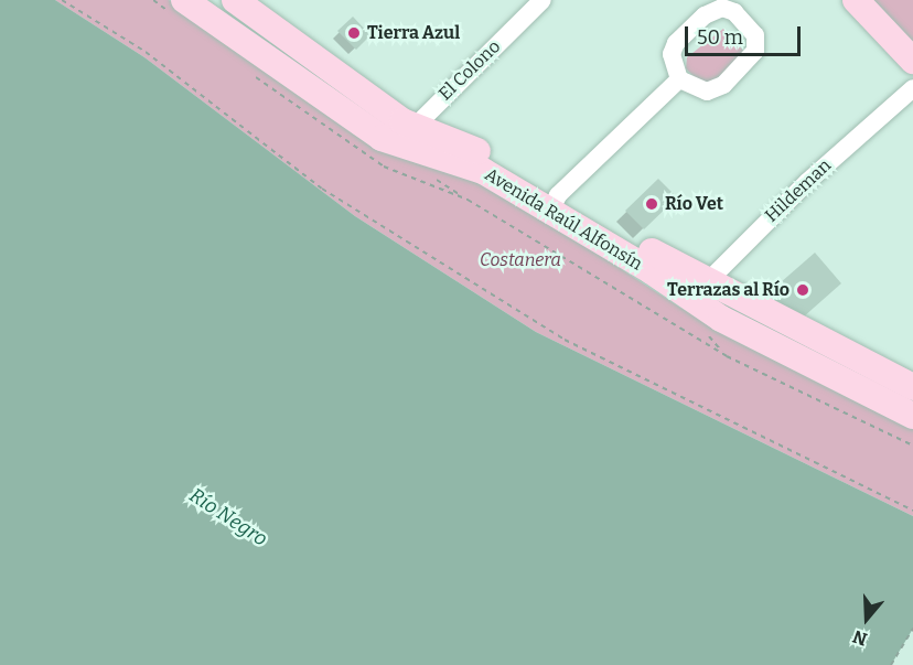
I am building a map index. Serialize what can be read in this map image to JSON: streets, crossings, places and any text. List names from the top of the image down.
{
  "streets": {
    "main road": ["Avenida Raúl Alfonsín"],
    "street": ["El Colono", "Hildeman"]
  },
  "crossings": [
    ["El Colono", "Avenida Raúl Alfonsín"],
    ["Hildeman", "Avenida Raúl Alfonsín"]
  ],
  "water": ["Río Negro"],
  "parks": ["Costanera"],
  "places": ["Tierra Azul", "Río Vet", "Terrazas al Río"],
  "scale_bar": "50 m",
  "north": "bottom"
}
